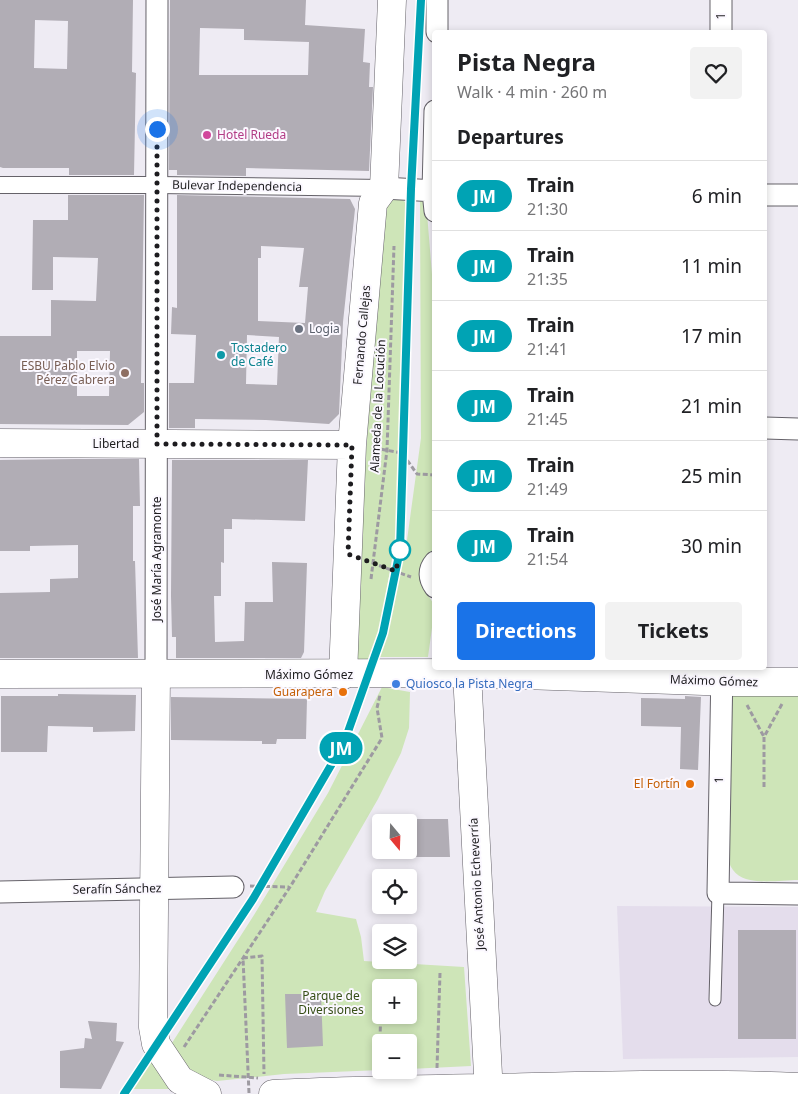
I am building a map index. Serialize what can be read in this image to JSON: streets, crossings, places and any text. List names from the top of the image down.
{
  "streets": {
    "street": [
      "1",
      "Bulevar Independencia",
      "Fernando Callejas",
      "Libertad",
      "José María Agramonte",
      "Máximo Gómez",
      "José Antonio Echeverría",
      "Serafín Sánchez"
    ],
    "path": ["Alameda de la Locución"]
  },
  "crossings": [
    ["1", "Máximo Gómez"],
    ["Bulevar Independencia", "Fernando Callejas"],
    ["Bulevar Independencia", "José María Agramonte"],
    ["Fernando Callejas", "Alameda de la Locución"],
    ["Fernando Callejas", "Libertad"],
    ["Fernando Callejas", "Máximo Gómez"],
    ["Libertad", "José María Agramonte"],
    ["José María Agramonte", "Máximo Gómez"],
    ["José María Agramonte", "Serafín Sánchez"],
    ["Máximo Gómez", "José Antonio Echeverría"]
  ],
  "parks": ["Parque de Diversiones"],
  "places": [
    "Hotel Rueda",
    "Logia",
    "Tostadero de Café",
    "ESBU Pablo Elvio Pérez Cabrera",
    "Quiosco la Pista Negra",
    "Guarapera",
    "El Fortín"
  ],
  "north": "bottom",
  "page": {
    "on_map": "JM",
    "heading": [
      ["Pista Negra", "Walk · 4 min · 260 m"],
      "Departures"
    ],
    "list": [
      {
        "mark": "JM",
        "name": "Train",
        "note": "21:30",
        "value": "6 min"
      },
      {
        "mark": "JM",
        "name": "Train",
        "note": "21:35",
        "value": "11 min"
      },
      {
        "mark": "JM",
        "name": "Train",
        "note": "21:41",
        "value": "17 min"
      },
      {
        "mark": "JM",
        "name": "Train",
        "note": "21:45",
        "value": "21 min"
      },
      {
        "mark": "JM",
        "name": "Train",
        "note": "21:49",
        "value": "25 min"
      },
      {
        "mark": "JM",
        "name": "Train",
        "note": "21:54",
        "value": "30 min"
      }
    ],
    "buttons": ["Directions", "Tickets"],
    "map_buttons": ["+", "−"]
  }
}
